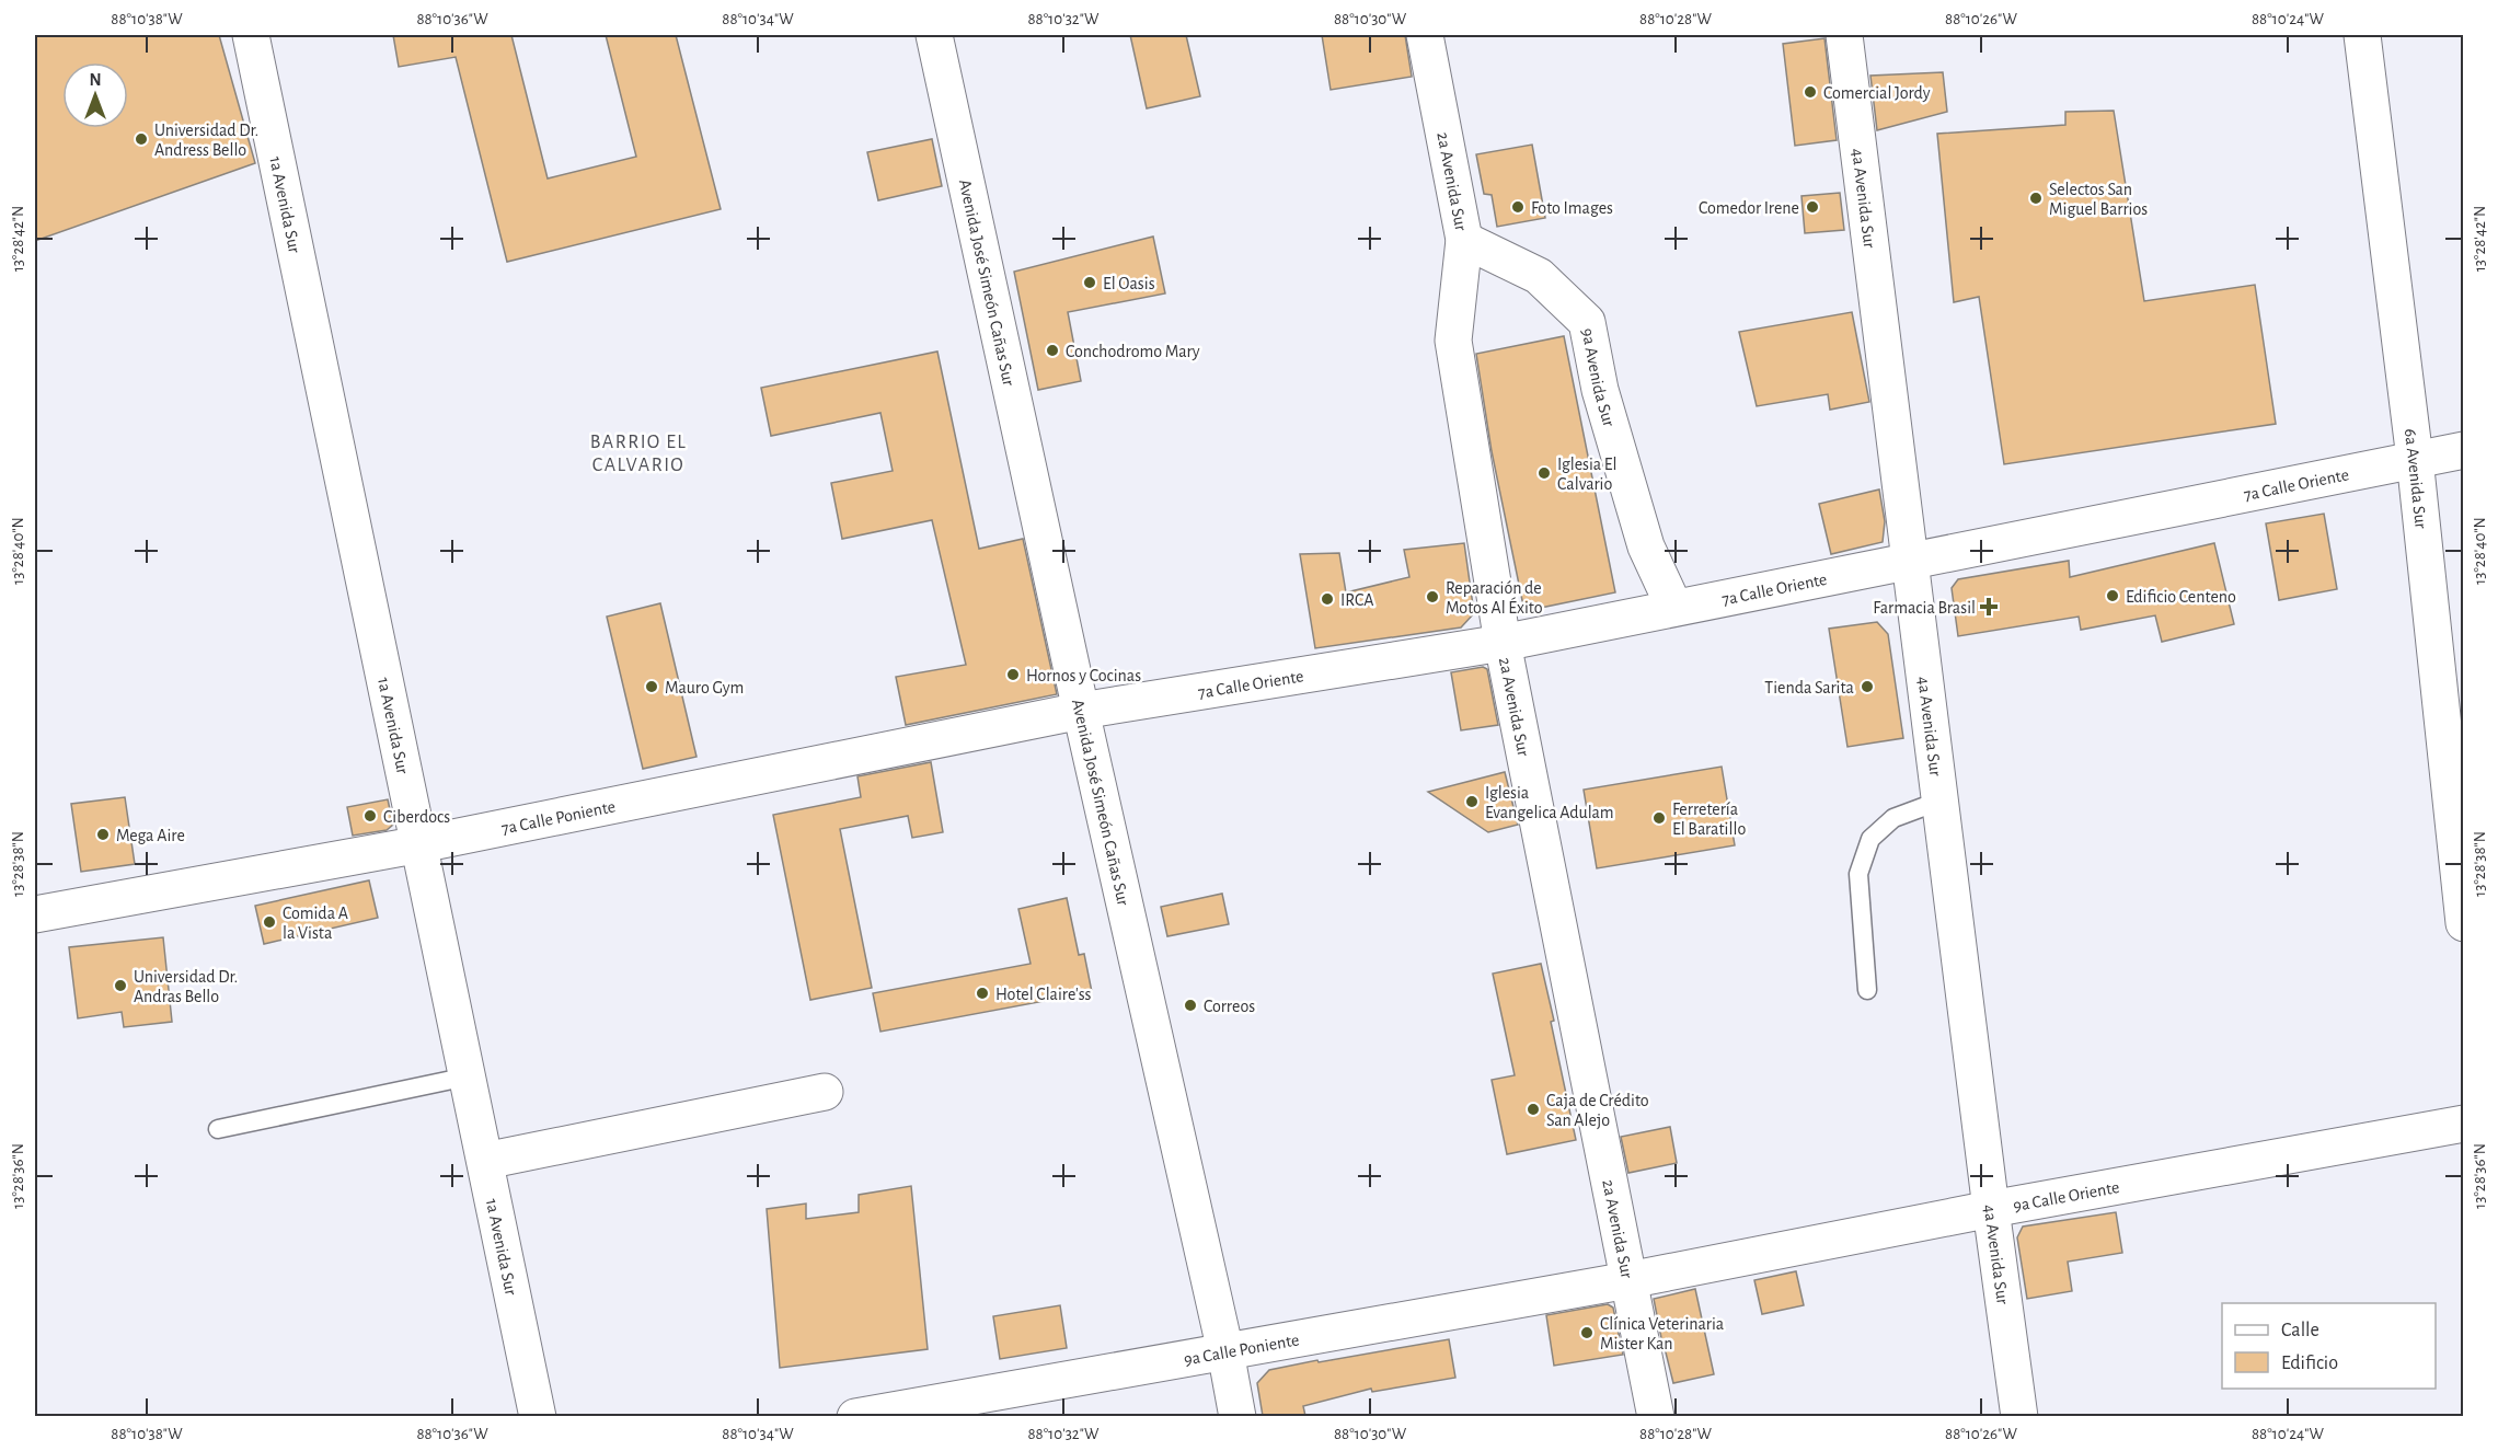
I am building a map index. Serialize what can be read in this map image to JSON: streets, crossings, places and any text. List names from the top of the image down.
{
  "streets": {
    "street": [
      "2a Avenida Sur",
      "4a Avenida Sur",
      "1a Avenida Sur",
      "Avenida José Simeón Cañas Sur",
      "9a Avenida Sur",
      "6a Avenida Sur",
      "7a Calle Oriente",
      "7a Calle Poniente",
      "9a Calle Oriente",
      "9a Calle Poniente"
    ]
  },
  "crossings": [
    ["2a Avenida Sur", "9a Avenida Sur"],
    ["2a Avenida Sur", "7a Calle Oriente"],
    ["2a Avenida Sur", "9a Calle Oriente"],
    ["2a Avenida Sur", "9a Calle Poniente"],
    ["4a Avenida Sur", "7a Calle Oriente"],
    ["4a Avenida Sur", "9a Calle Oriente"],
    ["1a Avenida Sur", "7a Calle Poniente"],
    ["Avenida José Simeón Cañas Sur", "7a Calle Oriente"],
    ["Avenida José Simeón Cañas Sur", "7a Calle Poniente"],
    ["Avenida José Simeón Cañas Sur", "9a Calle Poniente"],
    ["9a Avenida Sur", "7a Calle Oriente"],
    ["6a Avenida Sur", "7a Calle Oriente"],
    ["7a Calle Oriente", "7a Calle Poniente"],
    ["9a Calle Oriente", "9a Calle Poniente"]
  ],
  "districts": ["BARRIO EL CALVARIO"],
  "places": {
    "other": [
      "Comercial Jordy",
      "Universidad Dr. Andress Bello",
      "Selectos San Miguel Barrios",
      "Foto Images",
      "Comedor Irene",
      "El Oasis",
      "Conchodromo Mary",
      "Iglesia El Calvario",
      "Edificio Centeno",
      "Reparación de Motos Al Éxito",
      "IRCA",
      "Hornos y Cocinas",
      "Mauro Gym",
      "Tienda Sarita",
      "Iglesia Evangelica Adulam",
      "Ciberdocs",
      "Ferretería El Baratillo",
      "Mega Aire",
      "Comida A la Vista",
      "Universidad Dr. Andras Bello",
      "Hotel Claire'ss",
      "Correos",
      "Caja de Crédito San Alejo",
      "Clínica Veterinaria Mister Kan"
    ],
    "health": ["Farmacia Brasil"]
  },
  "legend": ["Calle", "Edificio"],
  "north": "top",
  "coordinates": [
    "88°10'38\"W",
    "88°10'36\"W",
    "88°10'34\"W",
    "88°10'32\"W",
    "88°10'30\"W",
    "88°10'28\"W",
    "88°10'26\"W",
    "88°10'24\"W",
    "13°28'42\"N",
    "13°28'40\"N",
    "13°28'38\"N",
    "13°28'36\"N"
  ]
}
